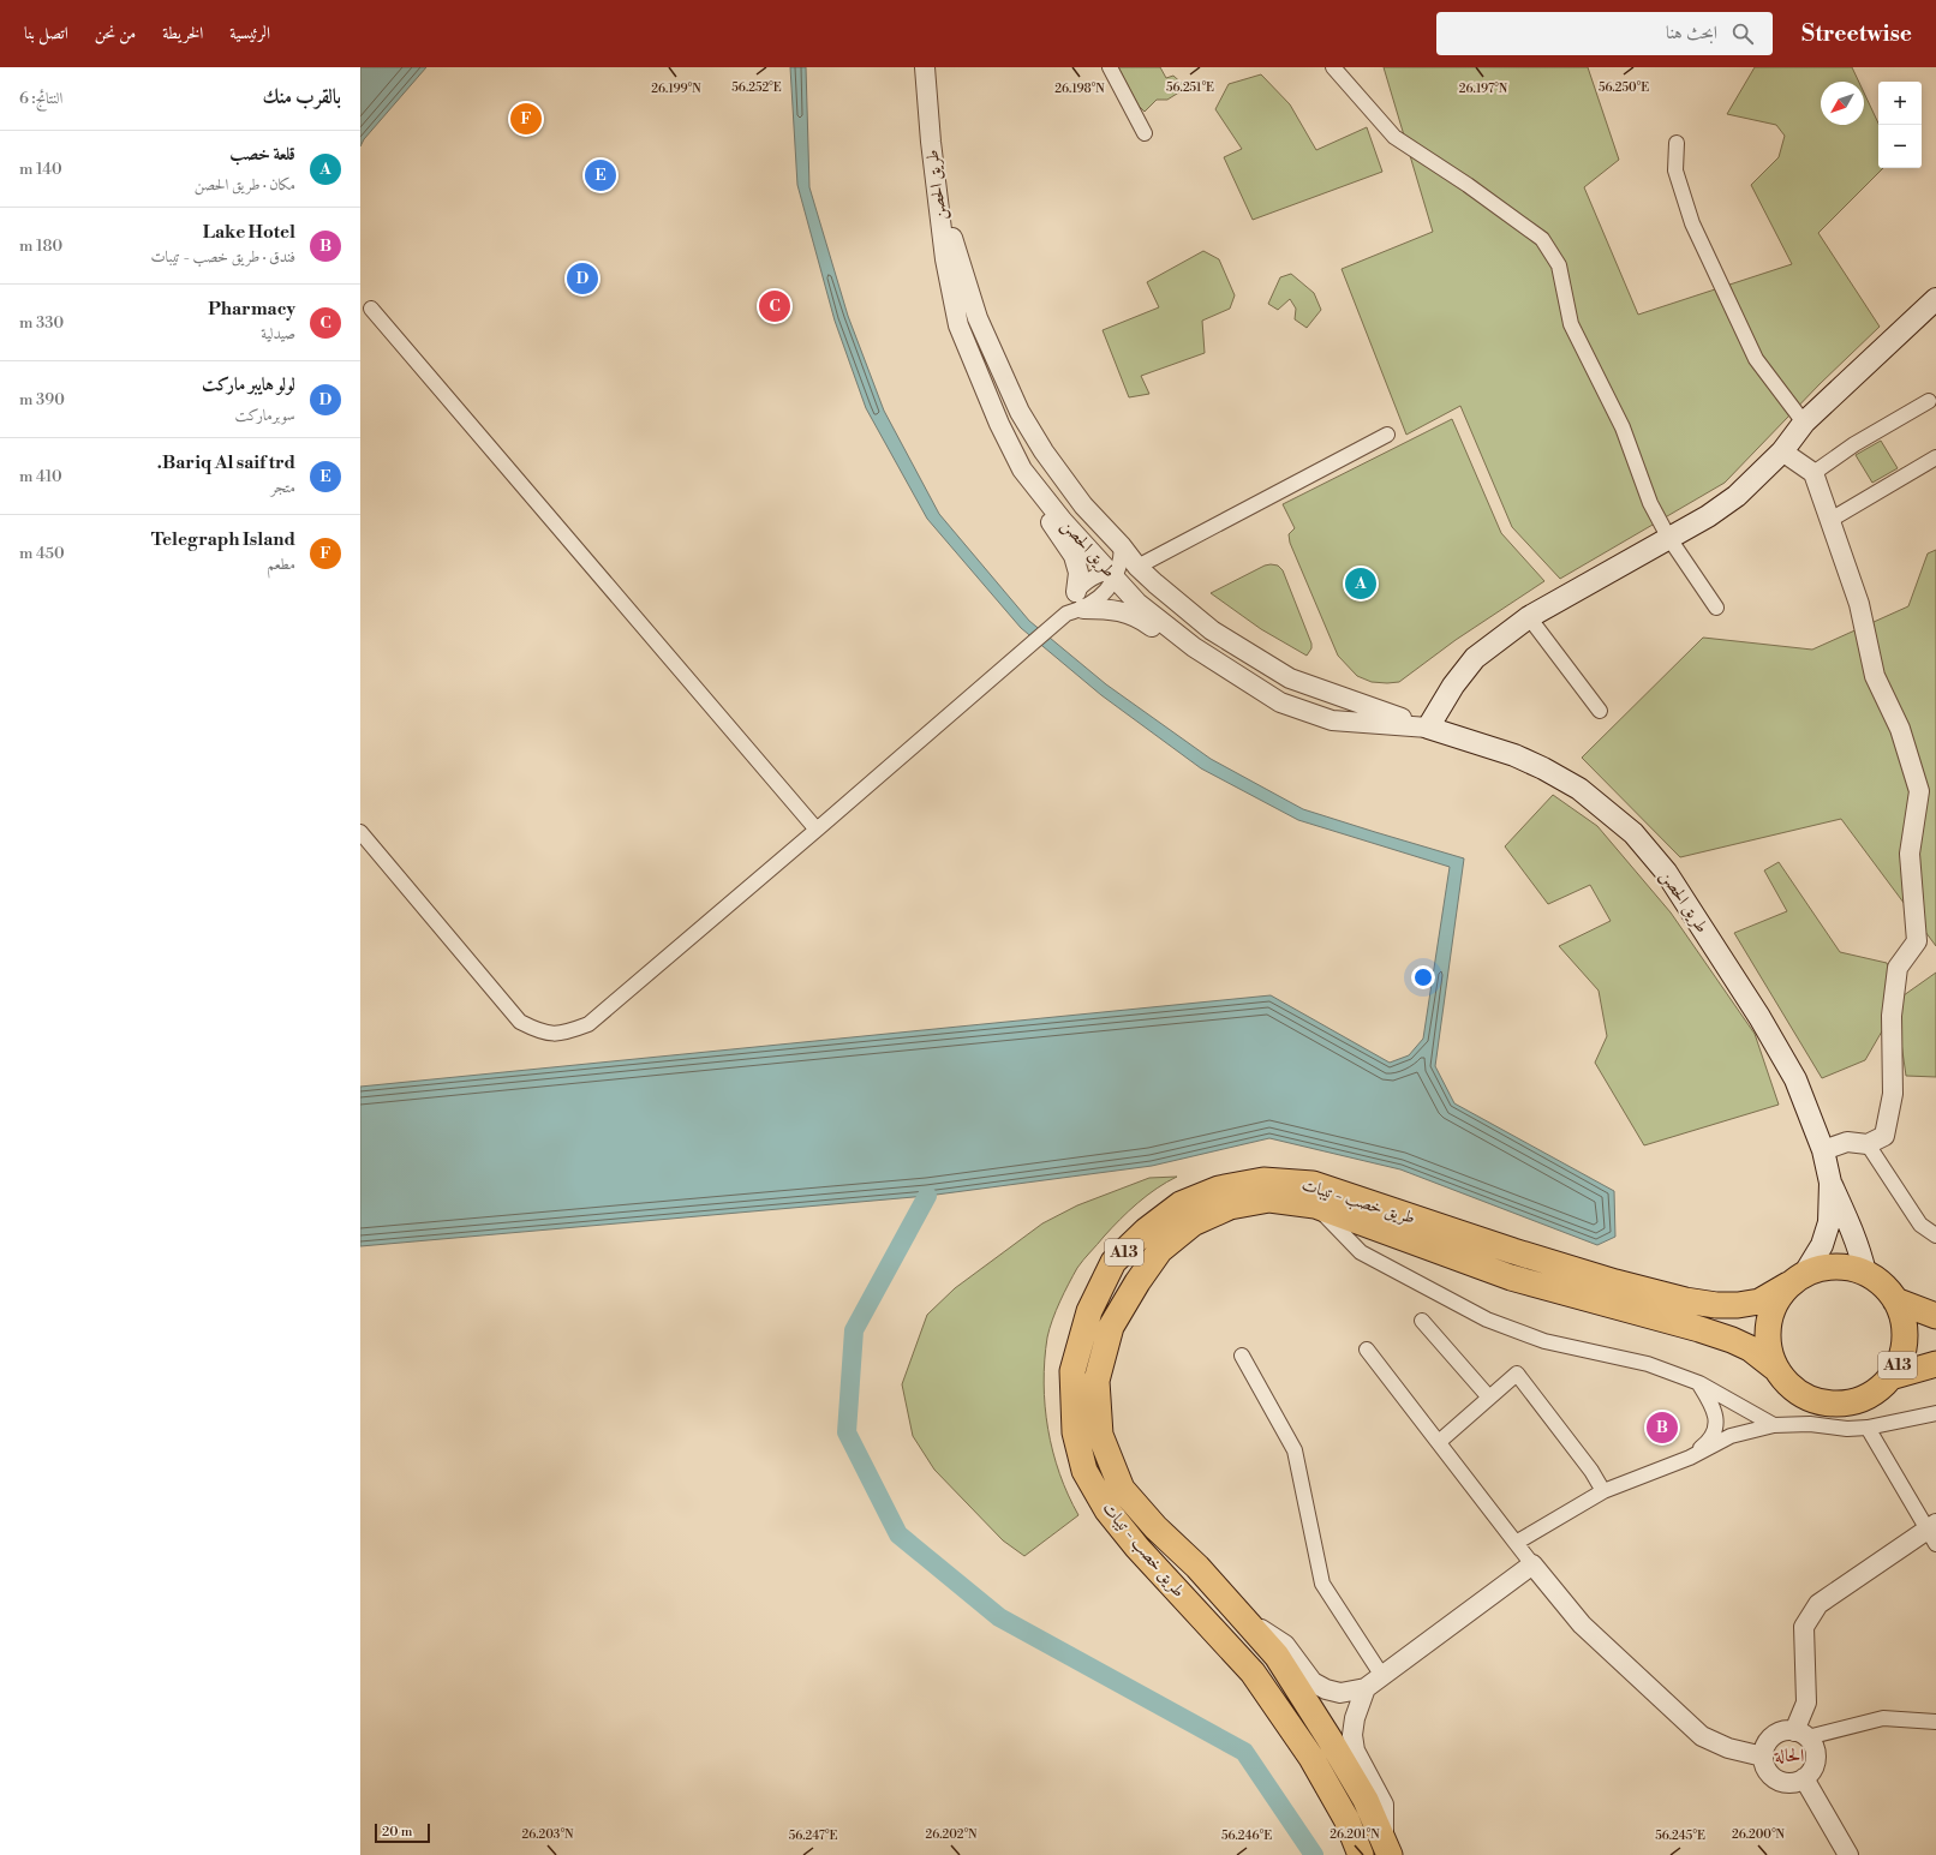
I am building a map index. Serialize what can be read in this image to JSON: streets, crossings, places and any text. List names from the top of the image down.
{
  "streets": {
    "highway": ["طريق خصب - تيبات", "A13"],
    "main road": ["طريق الحصن"]
  },
  "crossings": [
    ["طريق الحصن", "طريق خصب - تيبات"],
    ["طريق الحصن", "A13"],
    ["طريق خصب - تيبات", "A13"]
  ],
  "districts": ["الحالة"],
  "scale_bar": "20 m",
  "north": "bottom left",
  "page": {
    "header": "Streetwise",
    "search": "ابحث هنا",
    "nav": [
      "الرئيسية",
      "الخريطة",
      "من نحن",
      "اتصل بنا"
    ],
    "heading": ["بالقرب منك", "النتائج: 6"],
    "map_buttons": ["+", "−"],
    "pins": [
      "F",
      "E",
      "D",
      "C",
      "A",
      "B"
    ],
    "list": [
      {
        "mark": "A",
        "name": "قلعة خصب",
        "note": "مكان · طريق الحصن",
        "value": "140 m"
      },
      {
        "mark": "B",
        "name": "Lake Hotel",
        "note": "فندق · طريق خصب - تيبات",
        "value": "180 m"
      },
      {
        "mark": "C",
        "name": "Pharmacy",
        "note": "صيدلية",
        "value": "330 m"
      },
      {
        "mark": "D",
        "name": "لولو هايبر ماركت",
        "note": "سوبرماركت",
        "value": "390 m"
      },
      {
        "mark": "E",
        "name": "Bariq Al saif trd.",
        "note": "متجر",
        "value": "410 m"
      },
      {
        "mark": "F",
        "name": "Telegraph Island",
        "note": "مطعم",
        "value": "450 m"
      }
    ],
    "scale": "20 m"
  },
  "coordinates": [
    "56.252°E",
    "56.251°E",
    "56.250°E",
    "26.199°N",
    "26.198°N",
    "26.197°N",
    "26.203°N",
    "26.202°N",
    "26.201°N",
    "26.200°N",
    "56.247°E",
    "56.246°E",
    "56.245°E"
  ]
}
